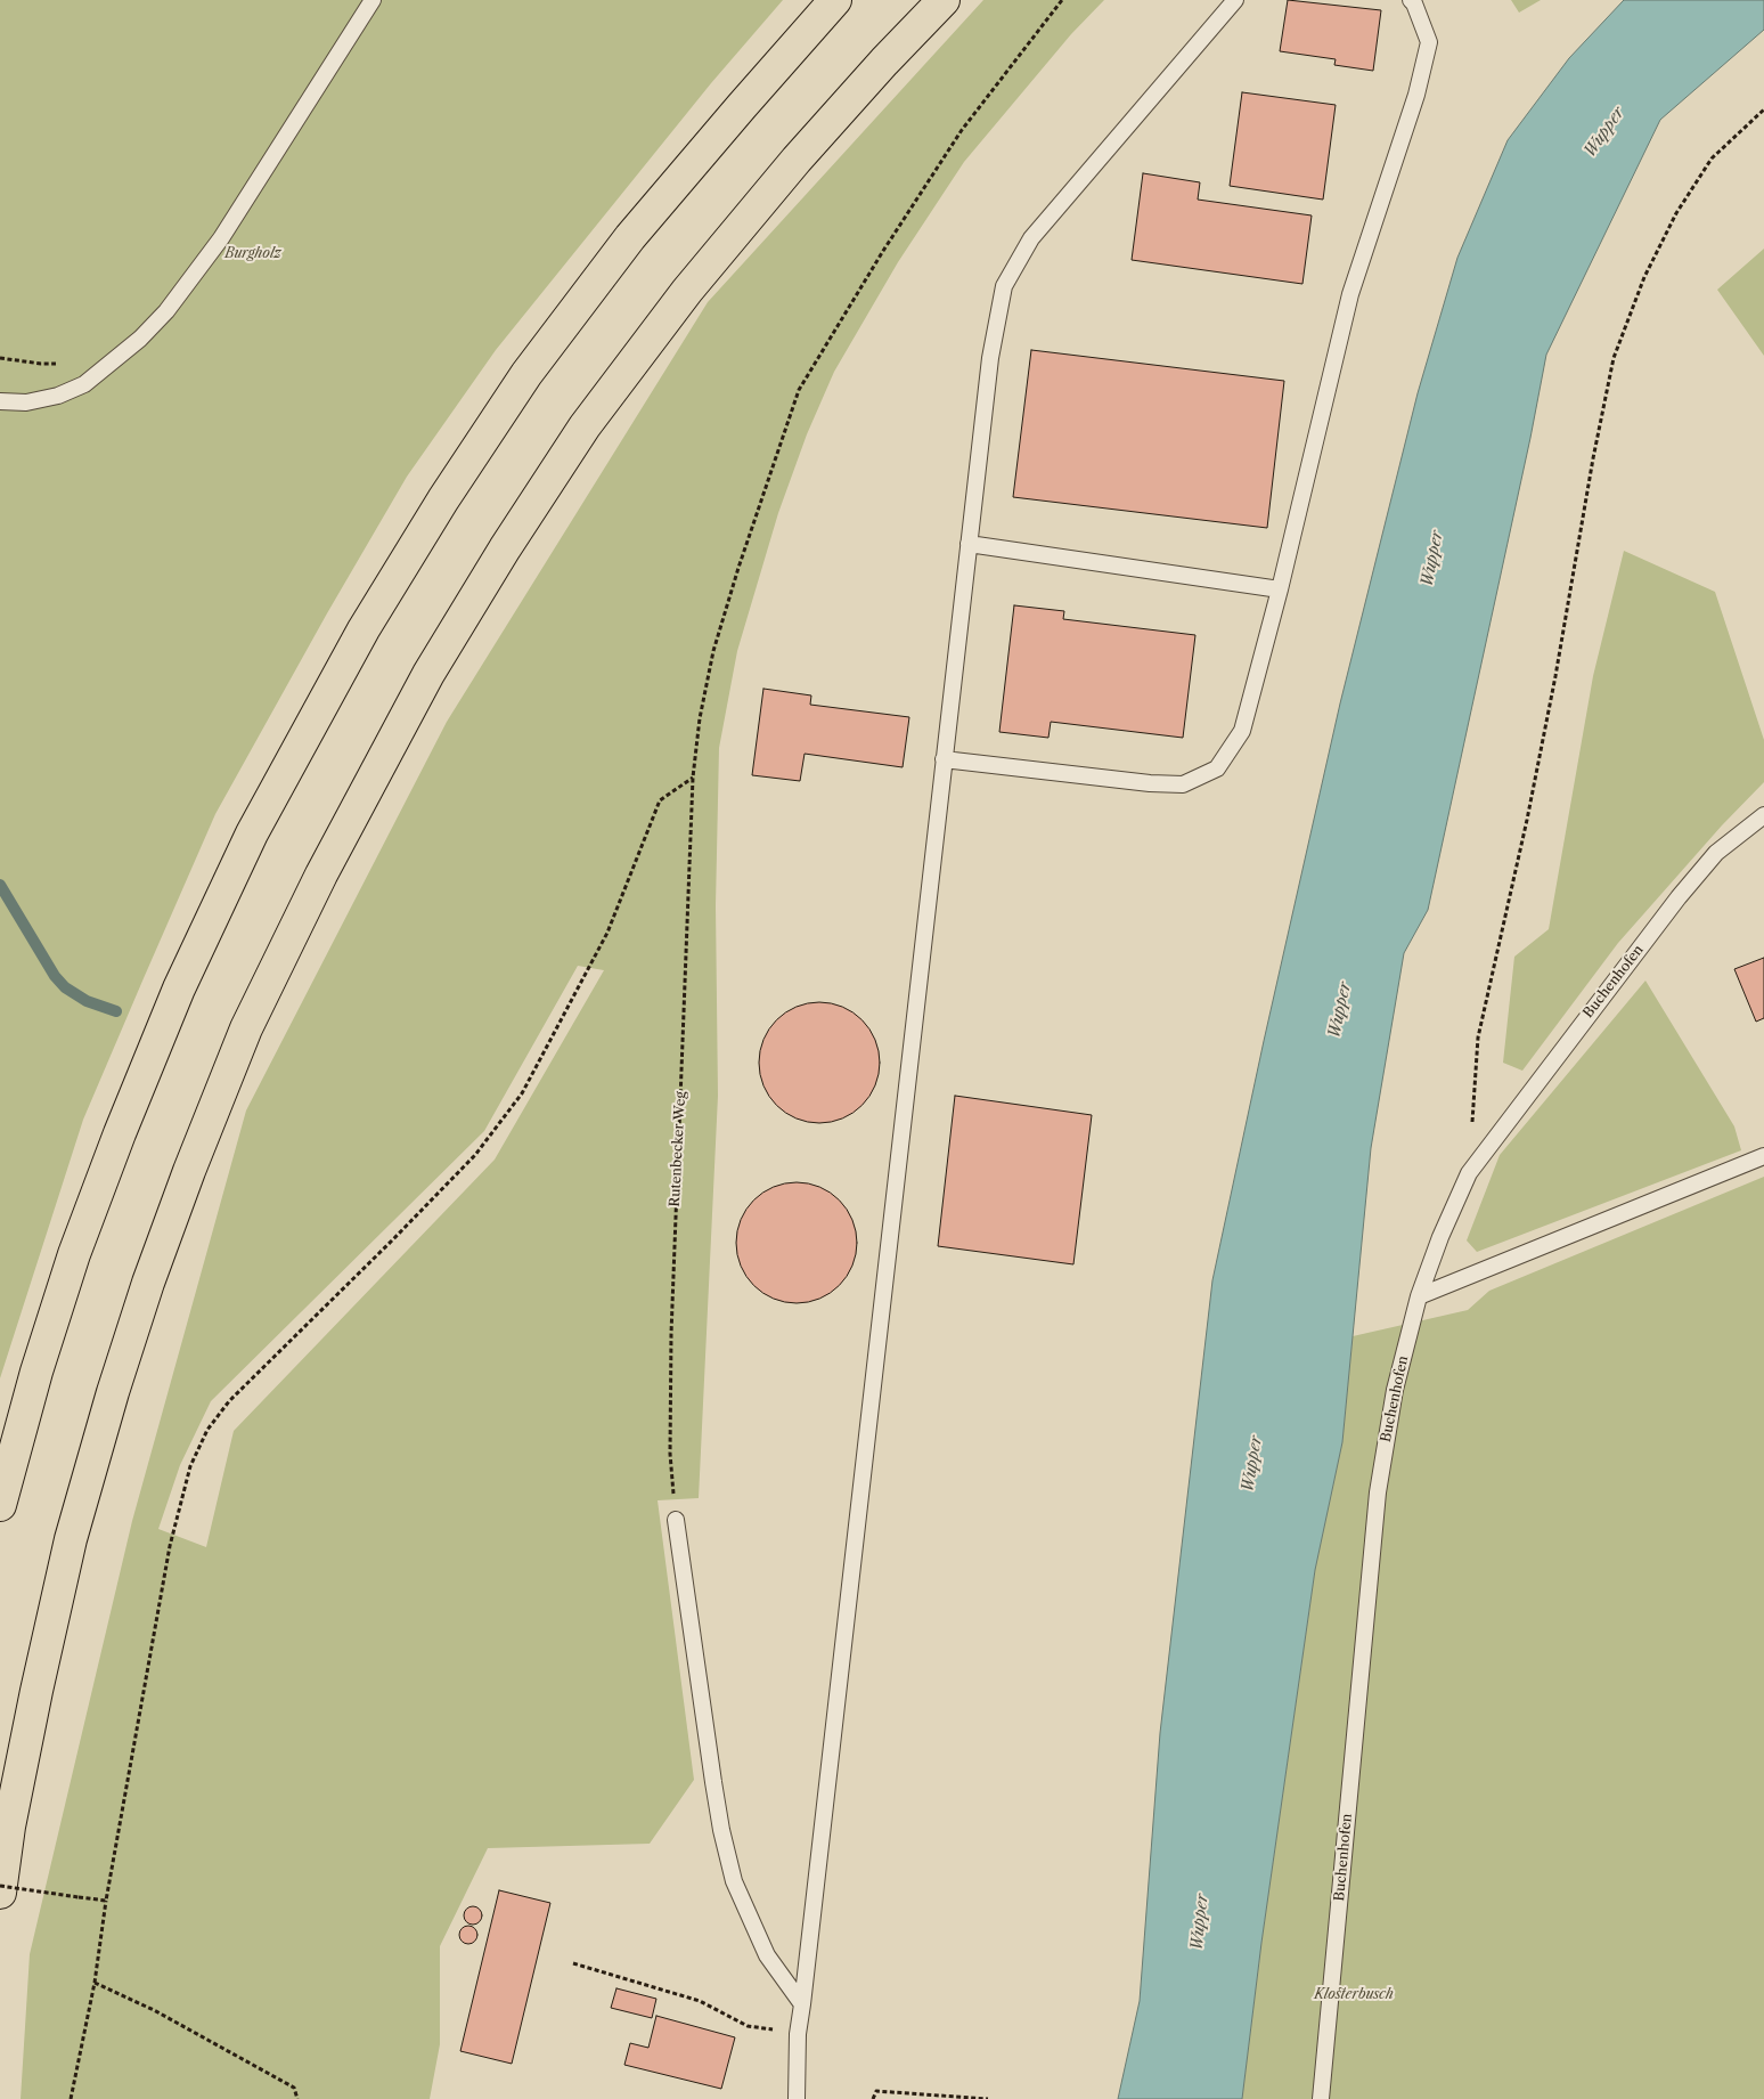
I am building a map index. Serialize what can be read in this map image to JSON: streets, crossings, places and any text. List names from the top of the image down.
{
  "streets": {
    "lane": ["Buchenhofen"],
    "path": ["Rutenbecker Weg"]
  },
  "water": ["Wupper"],
  "parks": ["Burgholz", "Klosterbusch"]
}
